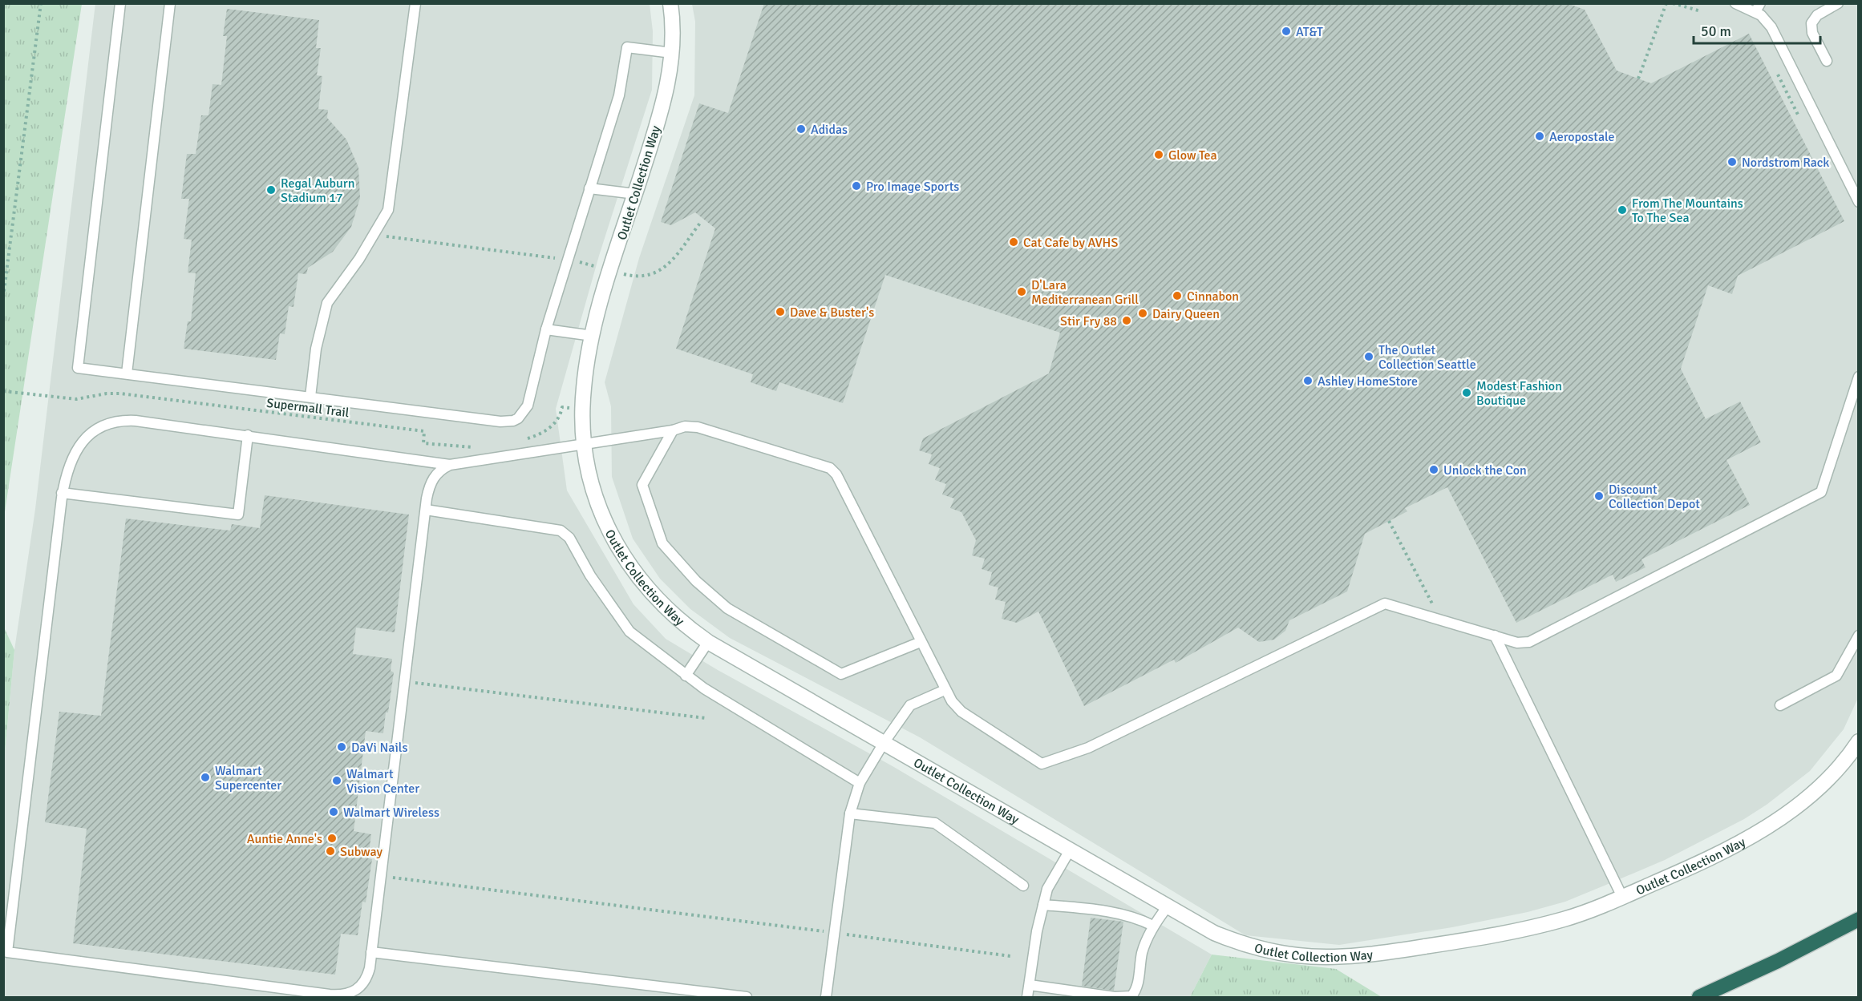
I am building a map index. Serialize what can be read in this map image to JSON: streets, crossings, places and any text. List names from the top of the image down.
{
  "streets": {
    "street": ["Outlet Collection Way"],
    "path": ["Supermall Trail"]
  },
  "places": [
    "AT&T",
    "Adidas",
    "Aeropostale",
    "Glow Tea",
    "Nordstrom Rack",
    "Pro Image Sports",
    "Regal Auburn Stadium 17",
    "From The Mountains To The Sea",
    "Cat Cafe by AVHS",
    "D'Lara Mediterranean Grill",
    "Cinnabon",
    "Dave & Buster's",
    "Dairy Queen",
    "Stir Fry 88",
    "The Outlet Collection Seattle",
    "Ashley HomeStore",
    "Modest Fashion Boutique",
    "Unlock the Con",
    "Discount Collection Depot",
    "DaVi Nails",
    "Walmart Supercenter",
    "Walmart Vision Center",
    "Walmart Wireless",
    "Auntie Anne's",
    "Subway"
  ],
  "scale_bar": "50 m"
}
